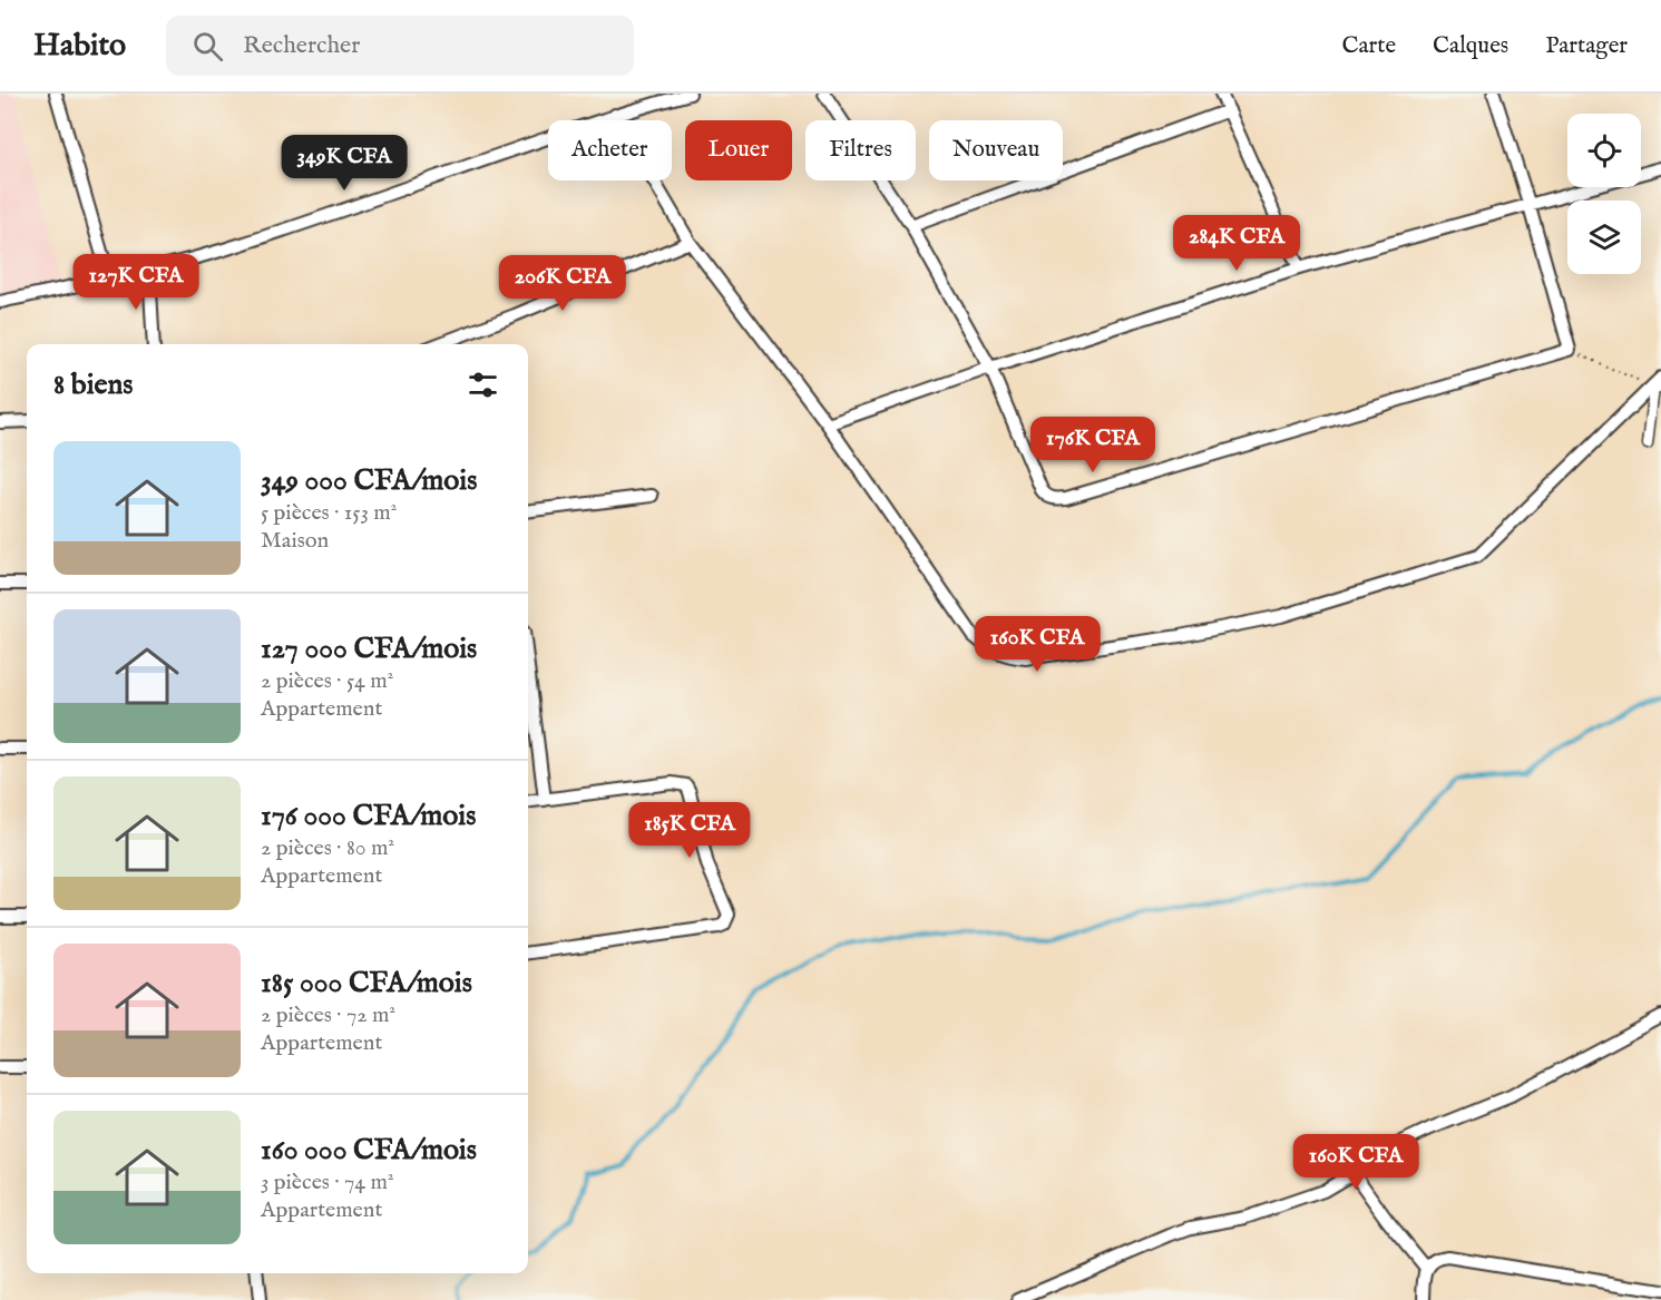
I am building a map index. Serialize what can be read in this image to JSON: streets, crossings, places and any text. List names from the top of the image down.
{
  "page": {
    "header": "Habito",
    "search": "Rechercher",
    "nav": ["Carte", "Calques", "Partager"],
    "chip": [
      "Acheter",
      "Louer",
      "Filtres",
      "Nouveau"
    ],
    "price": [
      "349K CFA",
      "284K CFA",
      "127K CFA",
      "206K CFA",
      "176K CFA",
      "160K CFA",
      "185K CFA",
      "160K CFA"
    ],
    "heading": "8 biens",
    "list": [
      {
        "name": "349 000 CFA/mois",
        "note": "5 pièces · 153 m² · Maison"
      },
      {
        "name": "127 000 CFA/mois",
        "note": "2 pièces · 54 m² · Appartement"
      },
      {
        "name": "176 000 CFA/mois",
        "note": "2 pièces · 80 m² · Appartement"
      },
      {
        "name": "185 000 CFA/mois",
        "note": "2 pièces · 72 m² · Appartement"
      },
      {
        "name": "160 000 CFA/mois",
        "note": "3 pièces · 74 m² · Appartement"
      }
    ]
  }
}
